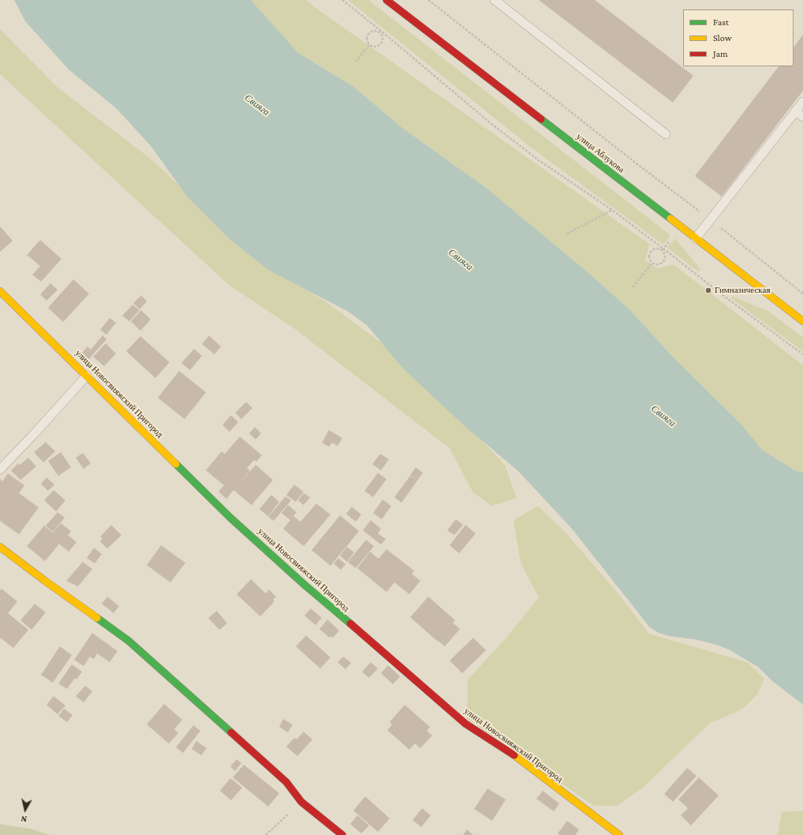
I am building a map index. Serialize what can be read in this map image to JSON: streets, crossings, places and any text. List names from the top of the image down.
{
  "streets": {
    "street": ["улица Аблукова", "улица Новосвияжский Пригород"]
  },
  "water": ["Свияга"],
  "places": ["Гимназическая"],
  "legend": ["Fast", "Slow", "Jam"],
  "north": "bottom"
}
